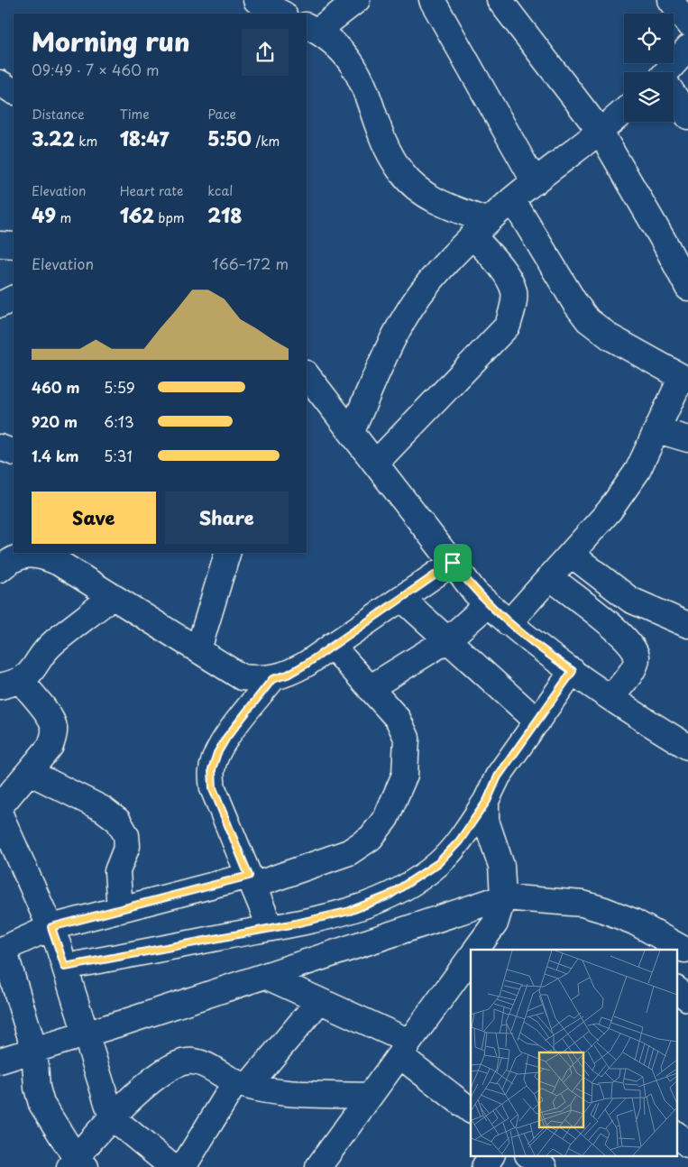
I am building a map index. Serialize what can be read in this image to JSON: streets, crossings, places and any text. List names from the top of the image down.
{
  "page": {
    "heading": ["Morning run", "09:49 · 7 × 460 m"],
    "stats": [
      ["Distance", "3.22 km"],
      ["Time", "18:47"],
      ["Pace", "5:50 /km"],
      ["Elevation", "49 m"],
      ["Heart rate", "162 bpm"],
      ["kcal", "218"]
    ],
    "chart": ["Elevation", "166–172 m"],
    "list": [
      {
        "name": "460 m",
        "note": "5:59"
      },
      {
        "name": "920 m",
        "note": "6:13"
      },
      {
        "name": "1.4 km",
        "note": "5:31"
      }
    ],
    "buttons": ["Save", "Share"]
  }
}
